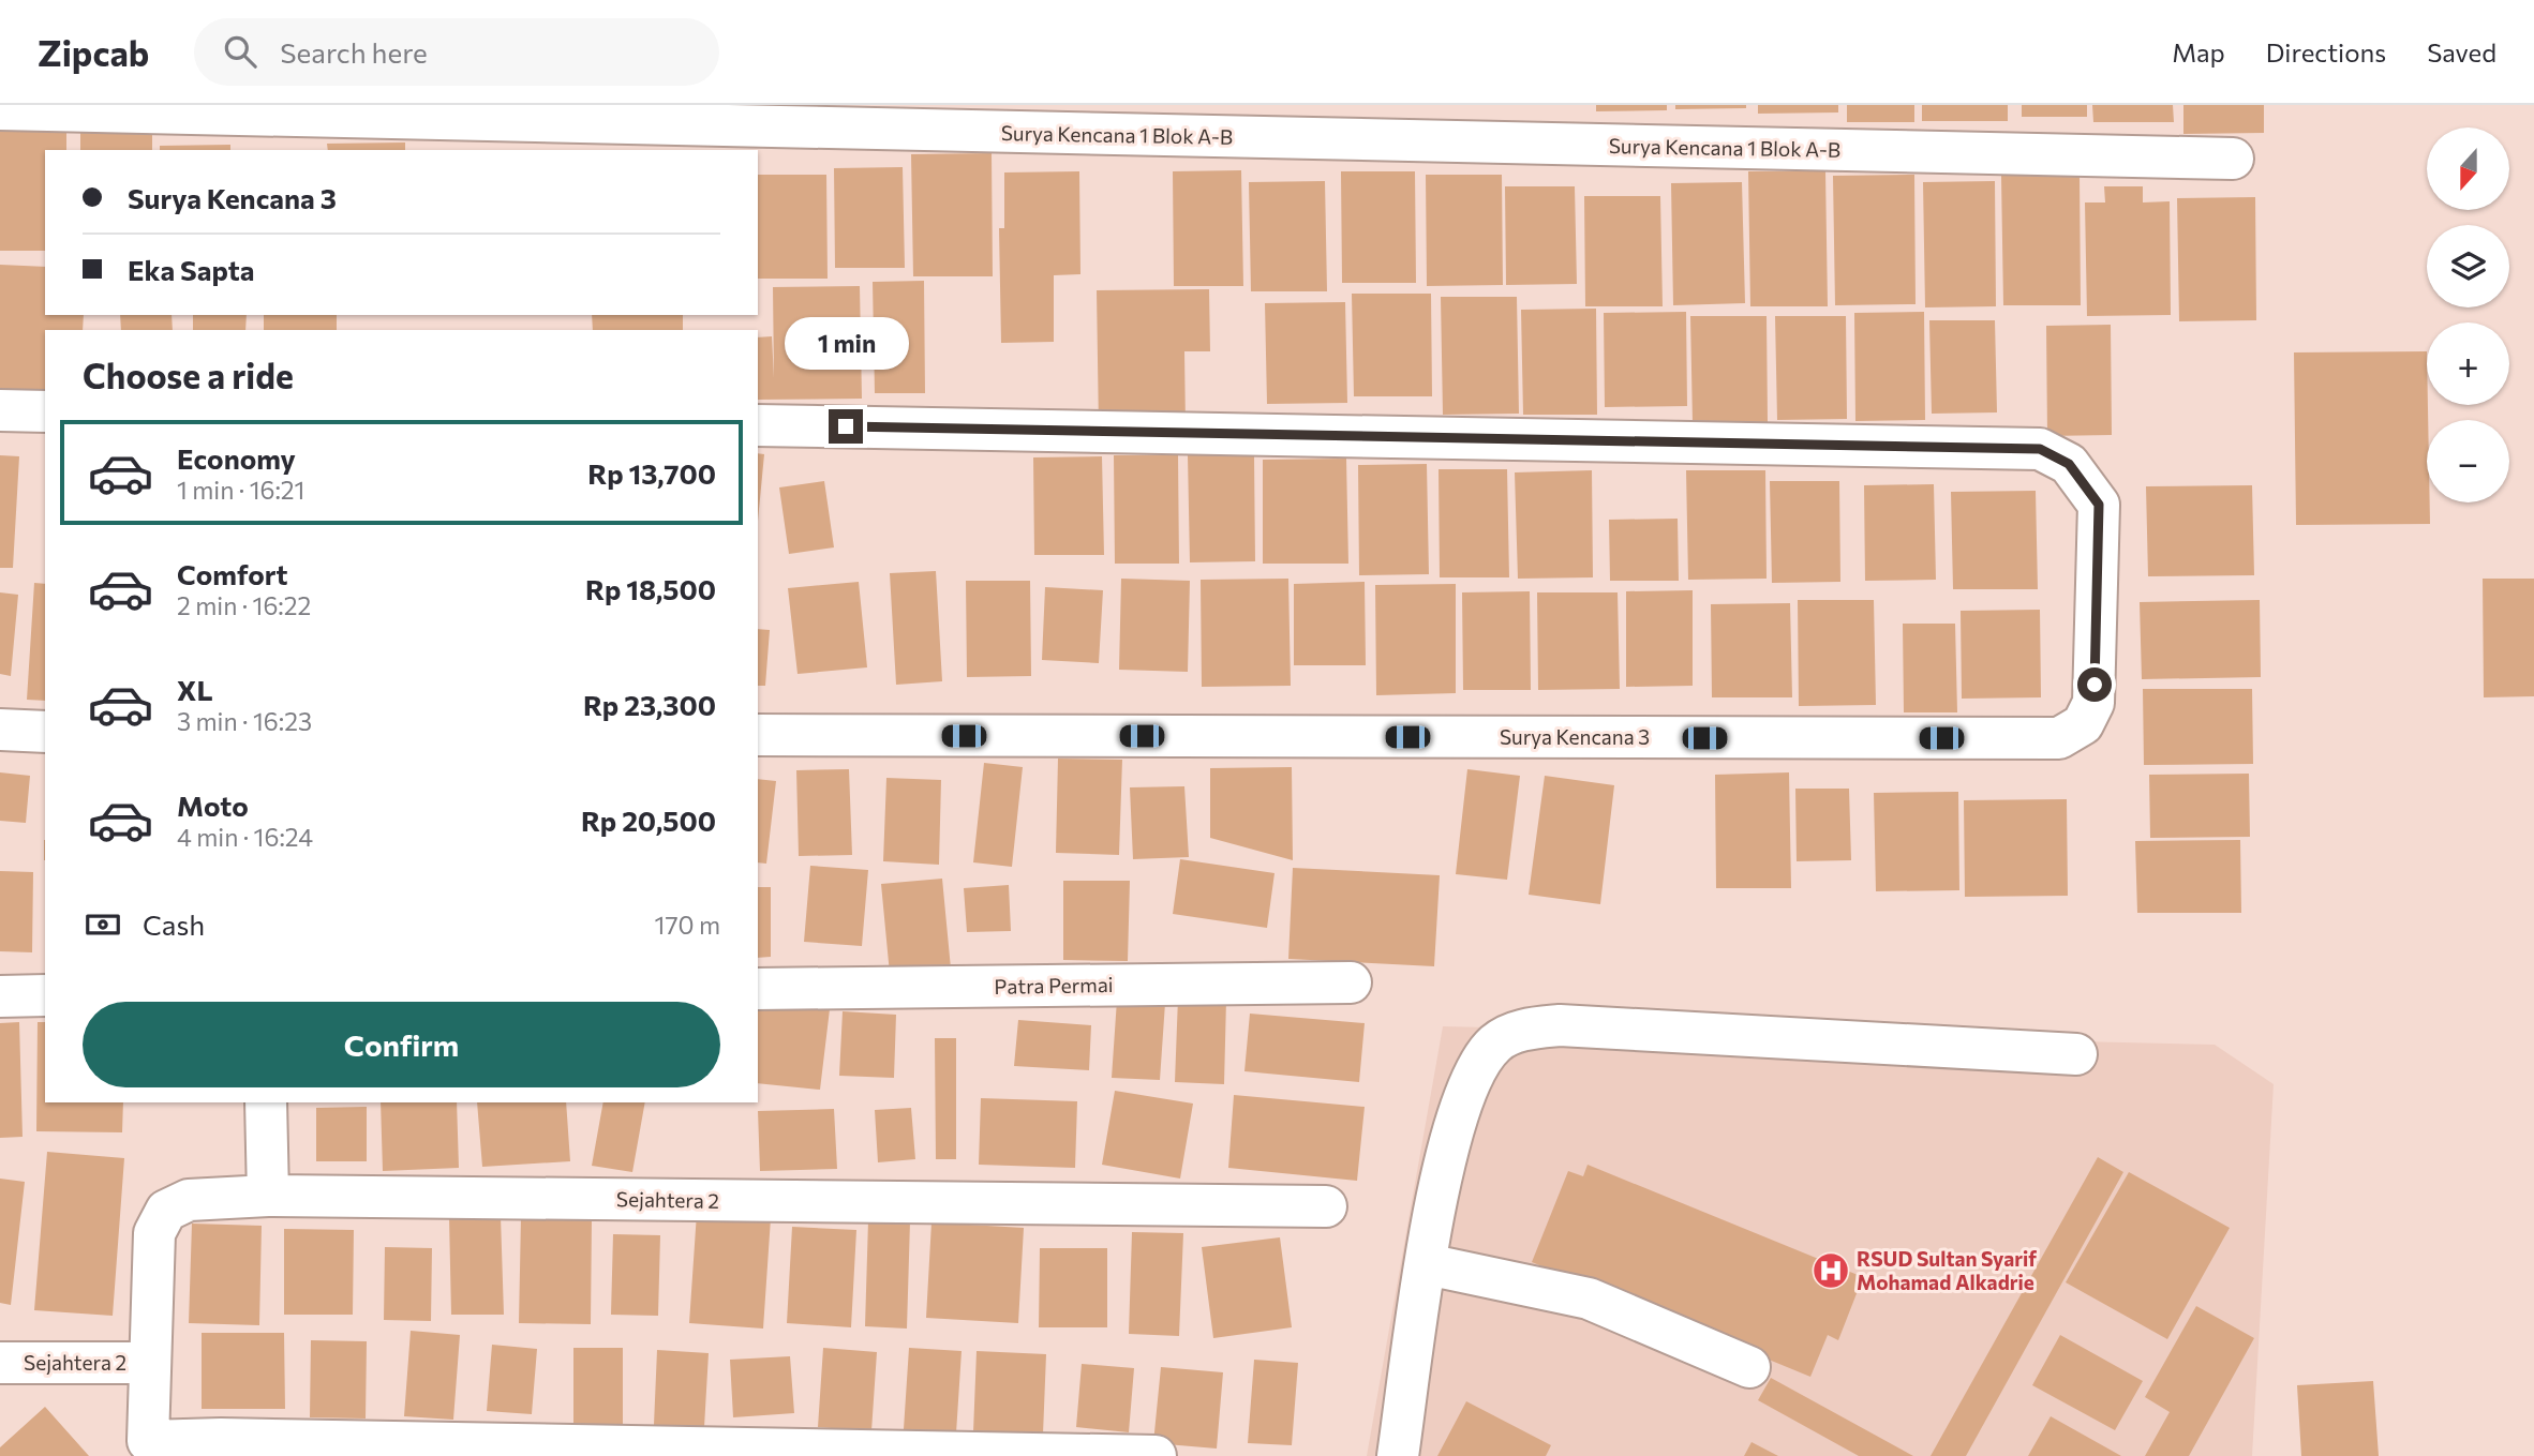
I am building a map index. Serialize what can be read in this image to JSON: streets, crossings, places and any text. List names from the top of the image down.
{
  "streets": {
    "street": [
      "Surya Kencana 1 Blok A-B",
      "Surya Kencana 3",
      "Patra Permai",
      "Sejahtera 2"
    ]
  },
  "places": {
    "hospital": ["RSUD Sultan Syarif Mohamad Alkadrie"]
  },
  "north": "bottom",
  "page": {
    "header": "Zipcab",
    "search": "Search here",
    "nav": ["Map", "Directions", "Saved"],
    "map_buttons": ["+", "−"],
    "banner": ["Surya Kencana 3", "Eka Sapta"],
    "bubble": "1 min",
    "heading": "Choose a ride",
    "list": [
      {
        "name": "Economy",
        "note": "1 min · 16:21",
        "value": "Rp 13,700"
      },
      {
        "name": "Comfort",
        "note": "2 min · 16:22",
        "value": "Rp 18,500"
      },
      {
        "name": "XL",
        "note": "3 min · 16:23",
        "value": "Rp 23,300"
      },
      {
        "name": "Moto",
        "note": "4 min · 16:24",
        "value": "Rp 20,500"
      }
    ],
    "pay": ["Cash", "170 m"],
    "buttons": "Confirm"
  }
}
